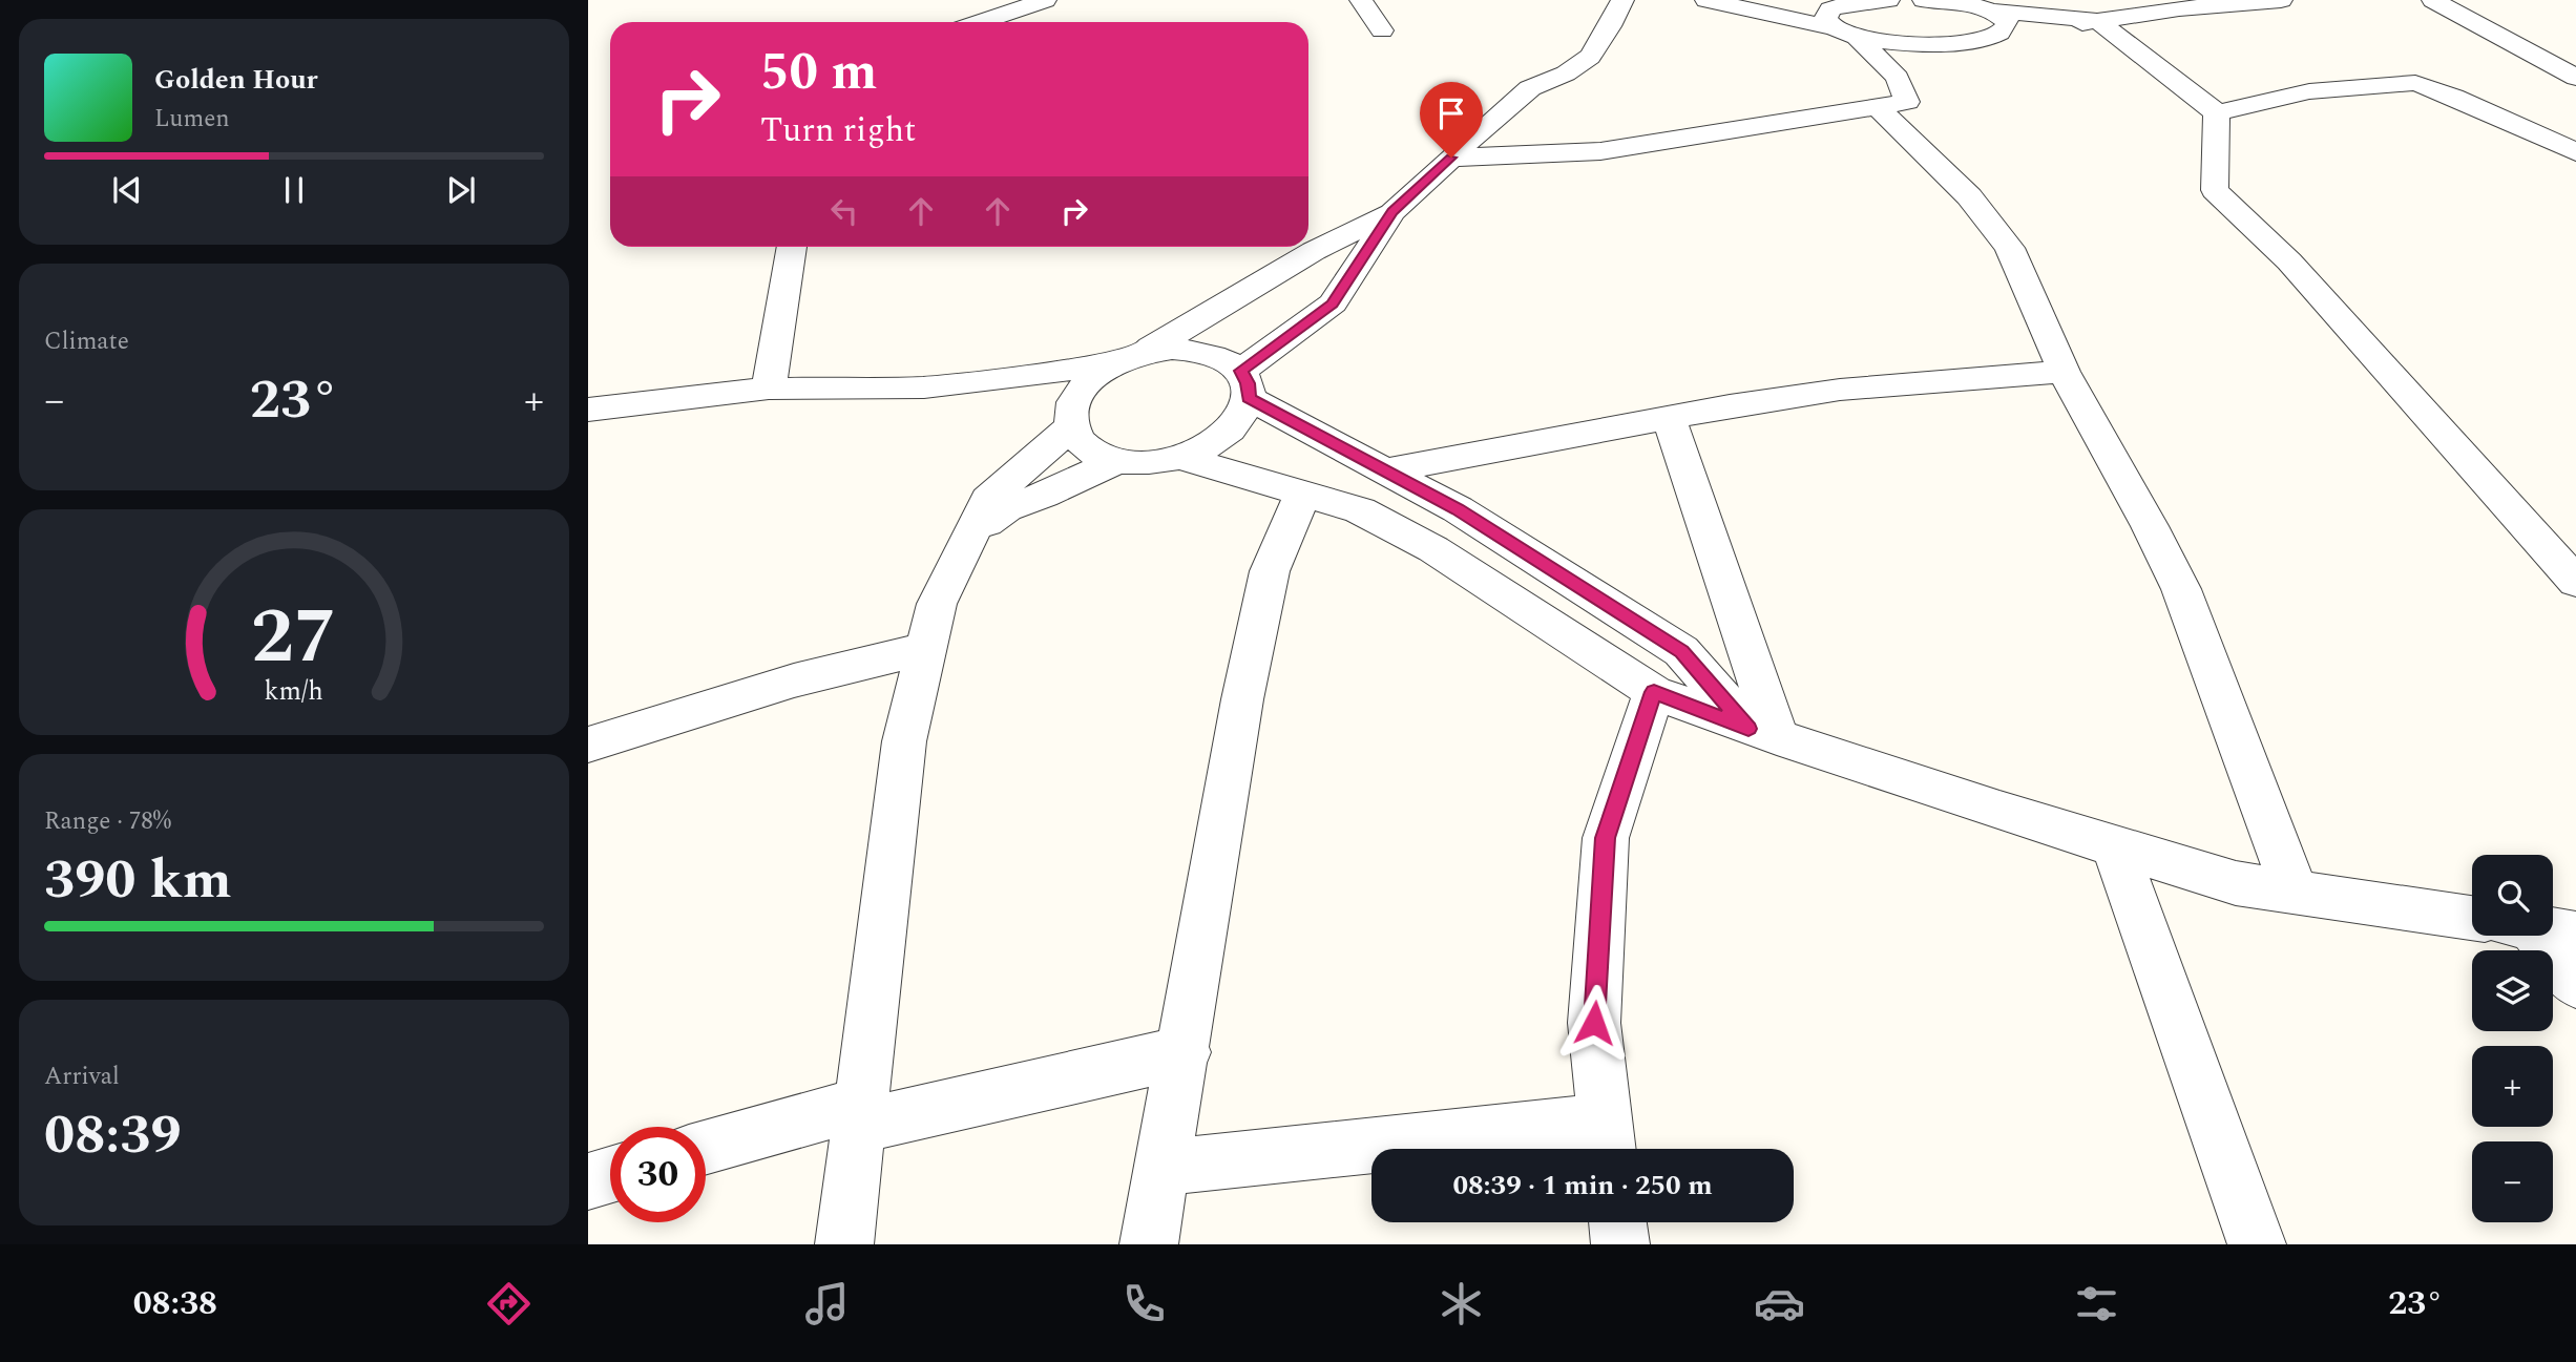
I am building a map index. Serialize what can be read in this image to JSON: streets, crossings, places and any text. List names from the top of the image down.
{
  "page": {
    "turn": ["50 m", "Turn right"],
    "song": ["Golden Hour", "Lumen"],
    "tile": [
      "Climate",
      ["Range · 78%", "390 km"],
      ["Arrival", "08:39"]
    ],
    "heat": ["−", "23°", "+"],
    "map_buttons": ["+", "−"],
    "limit": "30",
    "trip": "08:39 · 1 min · 250 m",
    "tabs": ["08:38", "23°"],
    "gauge": ["27", "km/h"]
  }
}
